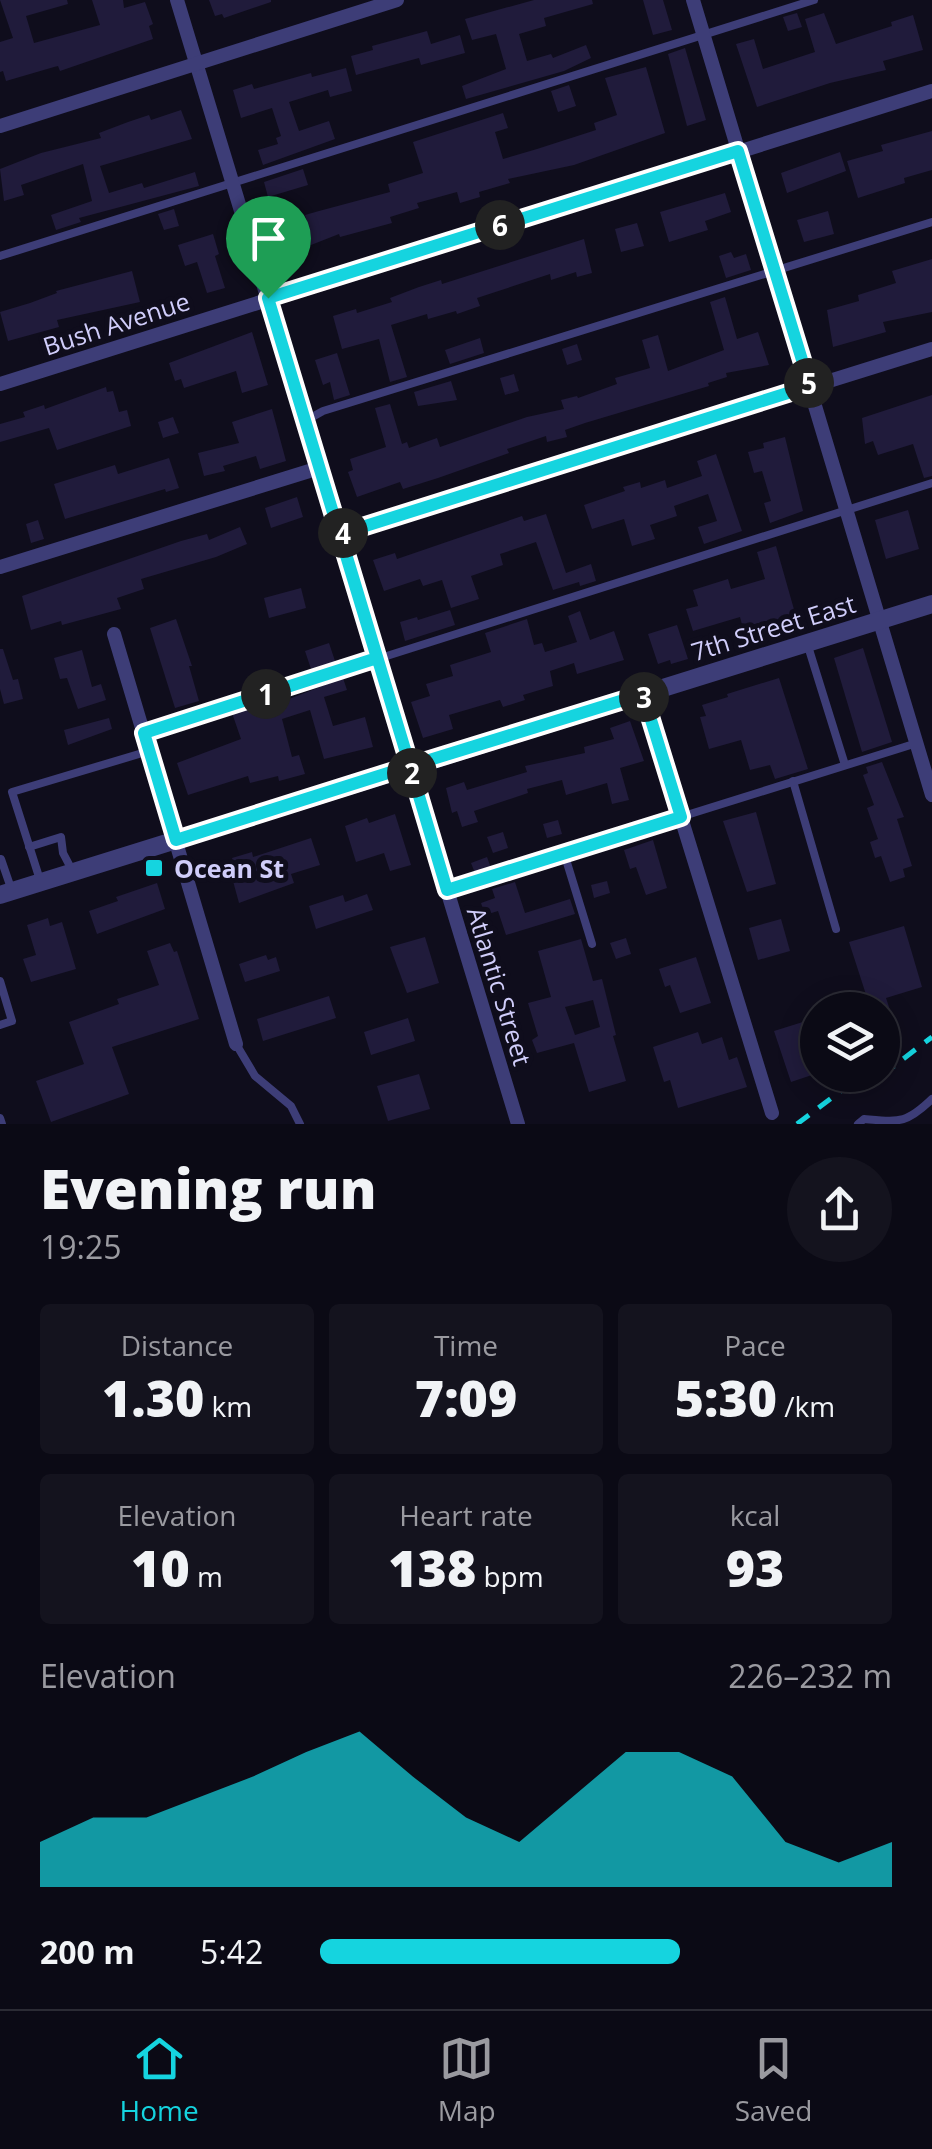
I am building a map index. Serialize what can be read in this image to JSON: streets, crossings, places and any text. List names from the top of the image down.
{
  "streets": {
    "street": ["Bush Avenue", "7th Street East", "Atlantic Street"]
  },
  "crossings": [
    ["Bush Avenue", "Atlantic Street"],
    ["7th Street East", "Atlantic Street"]
  ],
  "places": {
    "transit": ["Ocean St"]
  },
  "page": {
    "pins": [
      "6",
      "5",
      "4",
      "1",
      "3",
      "2"
    ],
    "heading": ["Evening run", "19:25"],
    "stats": [
      ["Distance", "1.30 km"],
      ["Time", "7:09"],
      ["Pace", "5:30 /km"],
      ["Elevation", "10 m"],
      ["Heart rate", "138 bpm"],
      ["kcal", "93"]
    ],
    "chart": ["Elevation", "226–232 m"],
    "list": [
      {
        "name": "200 m",
        "note": "5:42"
      }
    ],
    "tabs": ["Home", "Map", "Saved"]
  }
}
